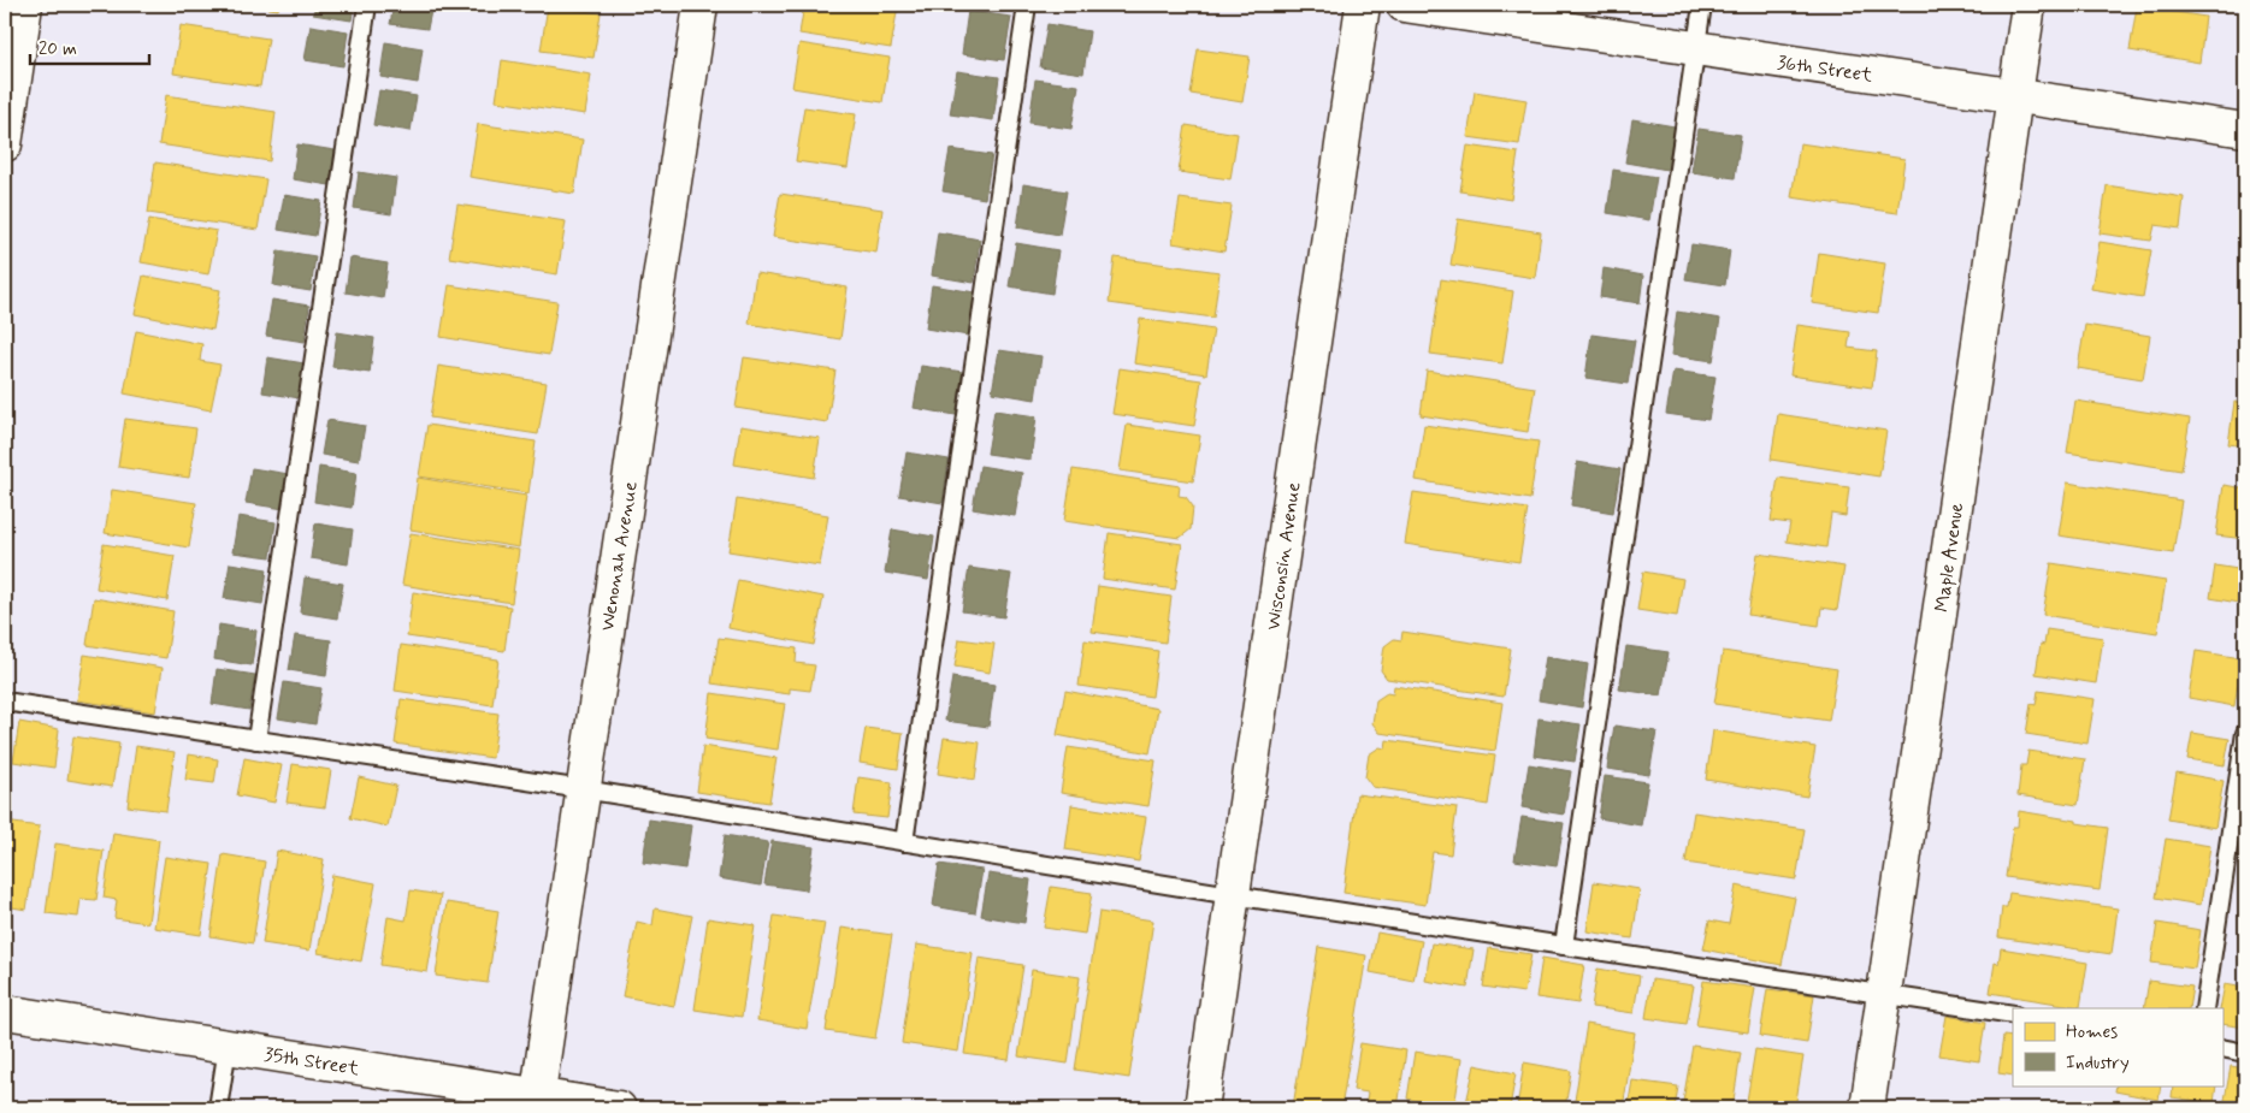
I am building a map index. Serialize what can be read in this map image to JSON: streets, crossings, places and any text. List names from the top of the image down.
{
  "streets": {
    "street": [
      "36th Street",
      "Wenonah Avenue",
      "Wisconsin Avenue",
      "Maple Avenue",
      "35th Street"
    ]
  },
  "crossings": [
    ["36th Street", "Maple Avenue"],
    ["Wenonah Avenue", "35th Street"]
  ],
  "legend": ["Homes", "Industry"],
  "scale_bar": "20 m"
}
